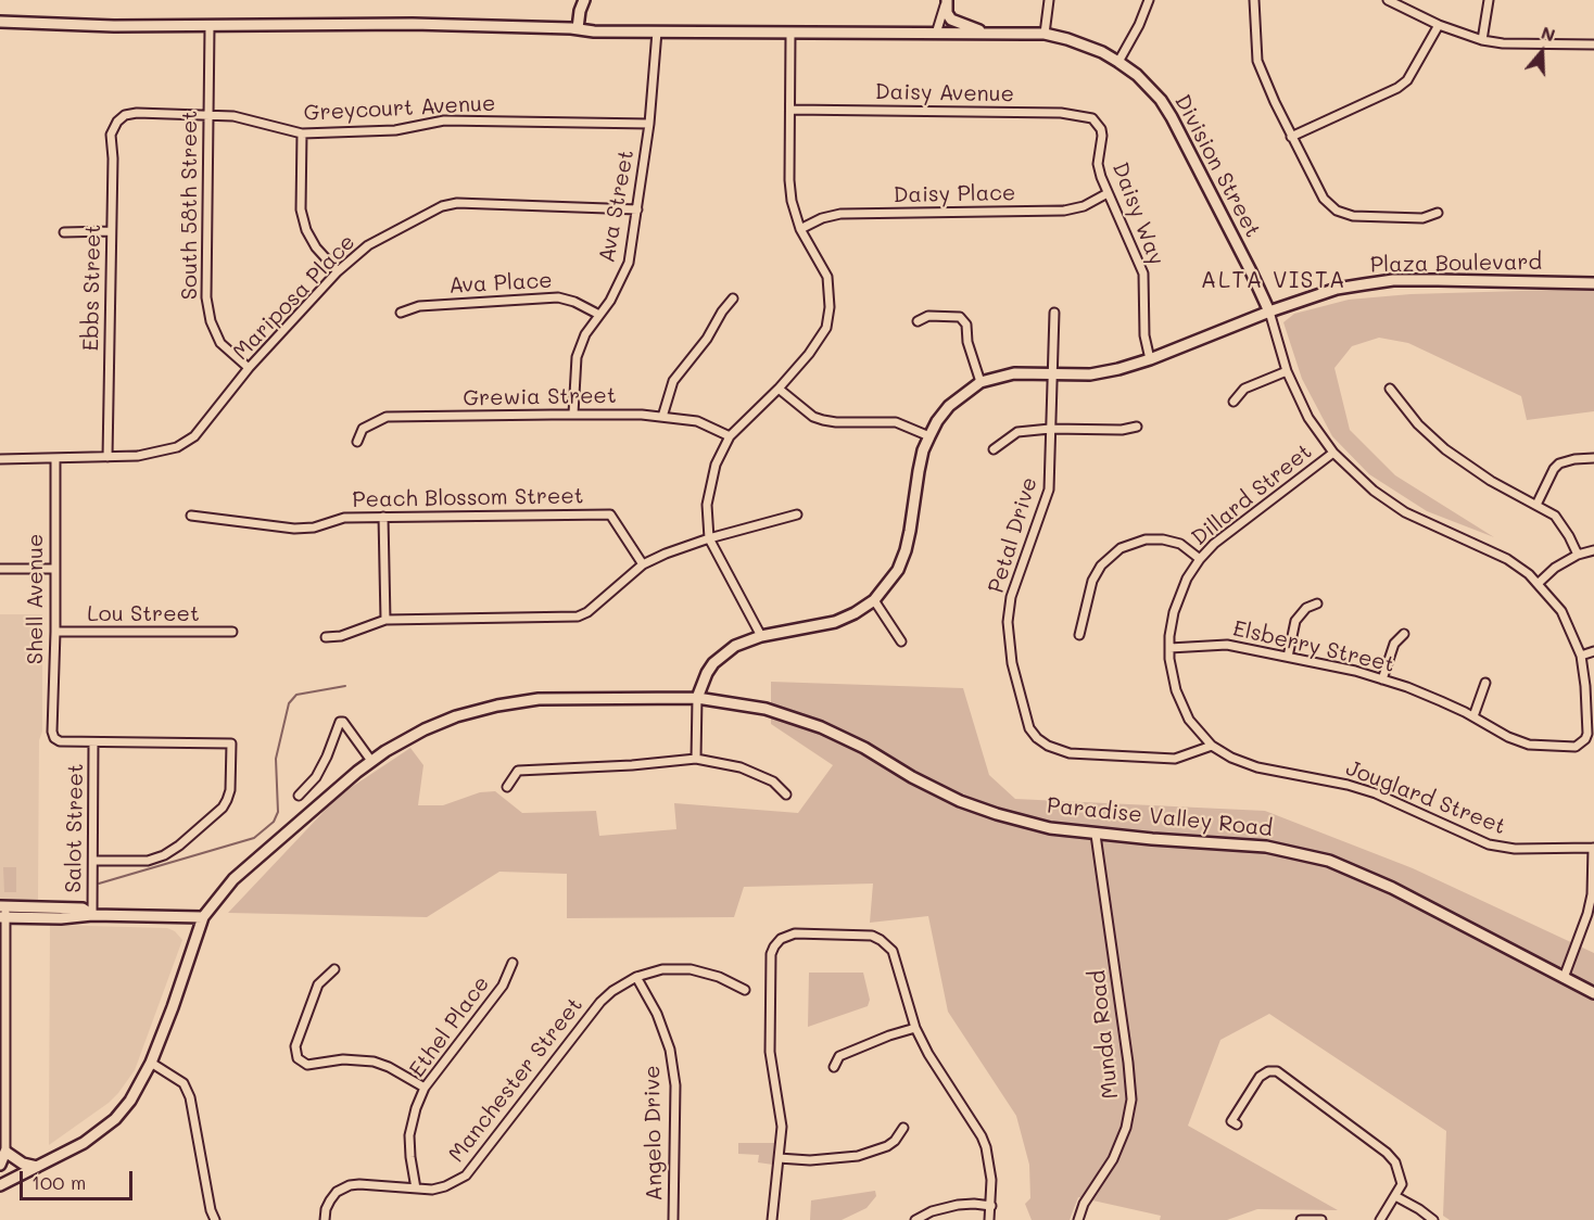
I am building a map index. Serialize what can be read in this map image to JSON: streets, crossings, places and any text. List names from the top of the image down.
{
  "streets": {
    "main road": ["Division Street", "Plaza Boulevard", "Paradise Valley Road"],
    "street": [
      "Daisy Avenue",
      "Greycourt Avenue",
      "Daisy Place",
      "South 58th Street",
      "Ava Street",
      "Daisy Way",
      "Ava Place",
      "Ebbs Street",
      "Mariposa Place",
      "Grewia Street",
      "Dillard Street",
      "Peach Blossom Street",
      "Petal Drive",
      "Shell Avenue",
      "Lou Street",
      "Elsberry Street",
      "Jouglard Street",
      "Salot Street",
      "Ethel Place",
      "Munda Road",
      "Manchester Street",
      "Angelo Drive"
    ]
  },
  "crossings": [
    ["Daisy Avenue", "Daisy Way"],
    ["Greycourt Avenue", "South 58th Street"],
    ["Greycourt Avenue", "Ava Street"],
    ["Greycourt Avenue", "Ebbs Street"],
    ["Division Street", "South 58th Street"],
    ["Division Street", "Ava Street"],
    ["Division Street", "Plaza Boulevard"],
    ["Division Street", "Dillard Street"],
    ["Division Street", "Elsberry Street"],
    ["Daisy Place", "Daisy Way"],
    ["South 58th Street", "Mariposa Place"],
    ["Ava Street", "Ava Place"],
    ["Ava Street", "Mariposa Place"],
    ["Ava Street", "Grewia Street"],
    ["Daisy Way", "Plaza Boulevard"],
    ["Plaza Boulevard", "Petal Drive"],
    ["Ebbs Street", "Mariposa Place"],
    ["Mariposa Place", "Shell Avenue"],
    ["Dillard Street", "Petal Drive"],
    ["Dillard Street", "Elsberry Street"],
    ["Dillard Street", "Jouglard Street"],
    ["Petal Drive", "Jouglard Street"],
    ["Shell Avenue", "Lou Street"],
    ["Shell Avenue", "Salot Street"],
    ["Paradise Valley Road", "Munda Road"],
    ["Ethel Place", "Manchester Street"],
    ["Manchester Street", "Angelo Drive"]
  ],
  "districts": ["ALTA VISTA"],
  "scale_bar": "100 m",
  "north": "top"
}
